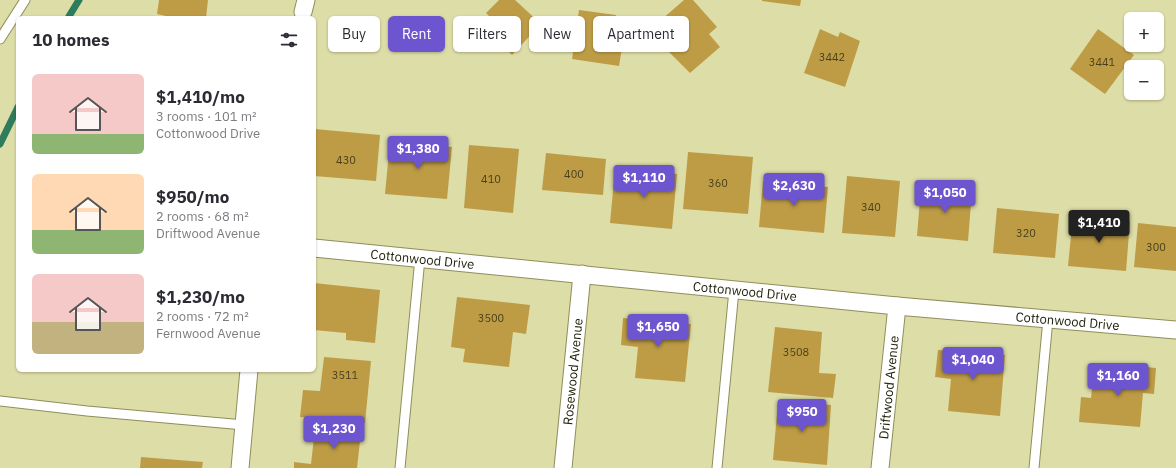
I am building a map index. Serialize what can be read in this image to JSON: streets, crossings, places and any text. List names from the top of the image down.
{
  "streets": {
    "street": ["Cottonwood Drive", "Rosewood Avenue", "Driftwood Avenue"]
  },
  "crossings": [
    ["Cottonwood Drive", "Rosewood Avenue"],
    ["Cottonwood Drive", "Driftwood Avenue"]
  ],
  "house_numbers": [
    "3442",
    "3441",
    "430",
    "400",
    "410",
    "360",
    "340",
    "320",
    "300",
    "3500",
    "3508",
    "3511"
  ],
  "page": {
    "map_buttons": ["+", "−"],
    "chip": [
      "Buy",
      "Rent",
      "Filters",
      "New",
      "Apartment"
    ],
    "heading": "10 homes",
    "list": [
      {
        "name": "$1,410/mo",
        "note": "3 rooms · 101 m² · Cottonwood Drive"
      },
      {
        "name": "$950/mo",
        "note": "2 rooms · 68 m² · Driftwood Avenue"
      },
      {
        "name": "$1,230/mo",
        "note": "2 rooms · 72 m² · Fernwood Avenue"
      }
    ],
    "price": [
      "$1,380",
      "$1,110",
      "$2,630",
      "$1,050",
      "$1,410",
      "$1,650",
      "$1,040",
      "$1,160",
      "$950",
      "$1,230"
    ]
  }
}
